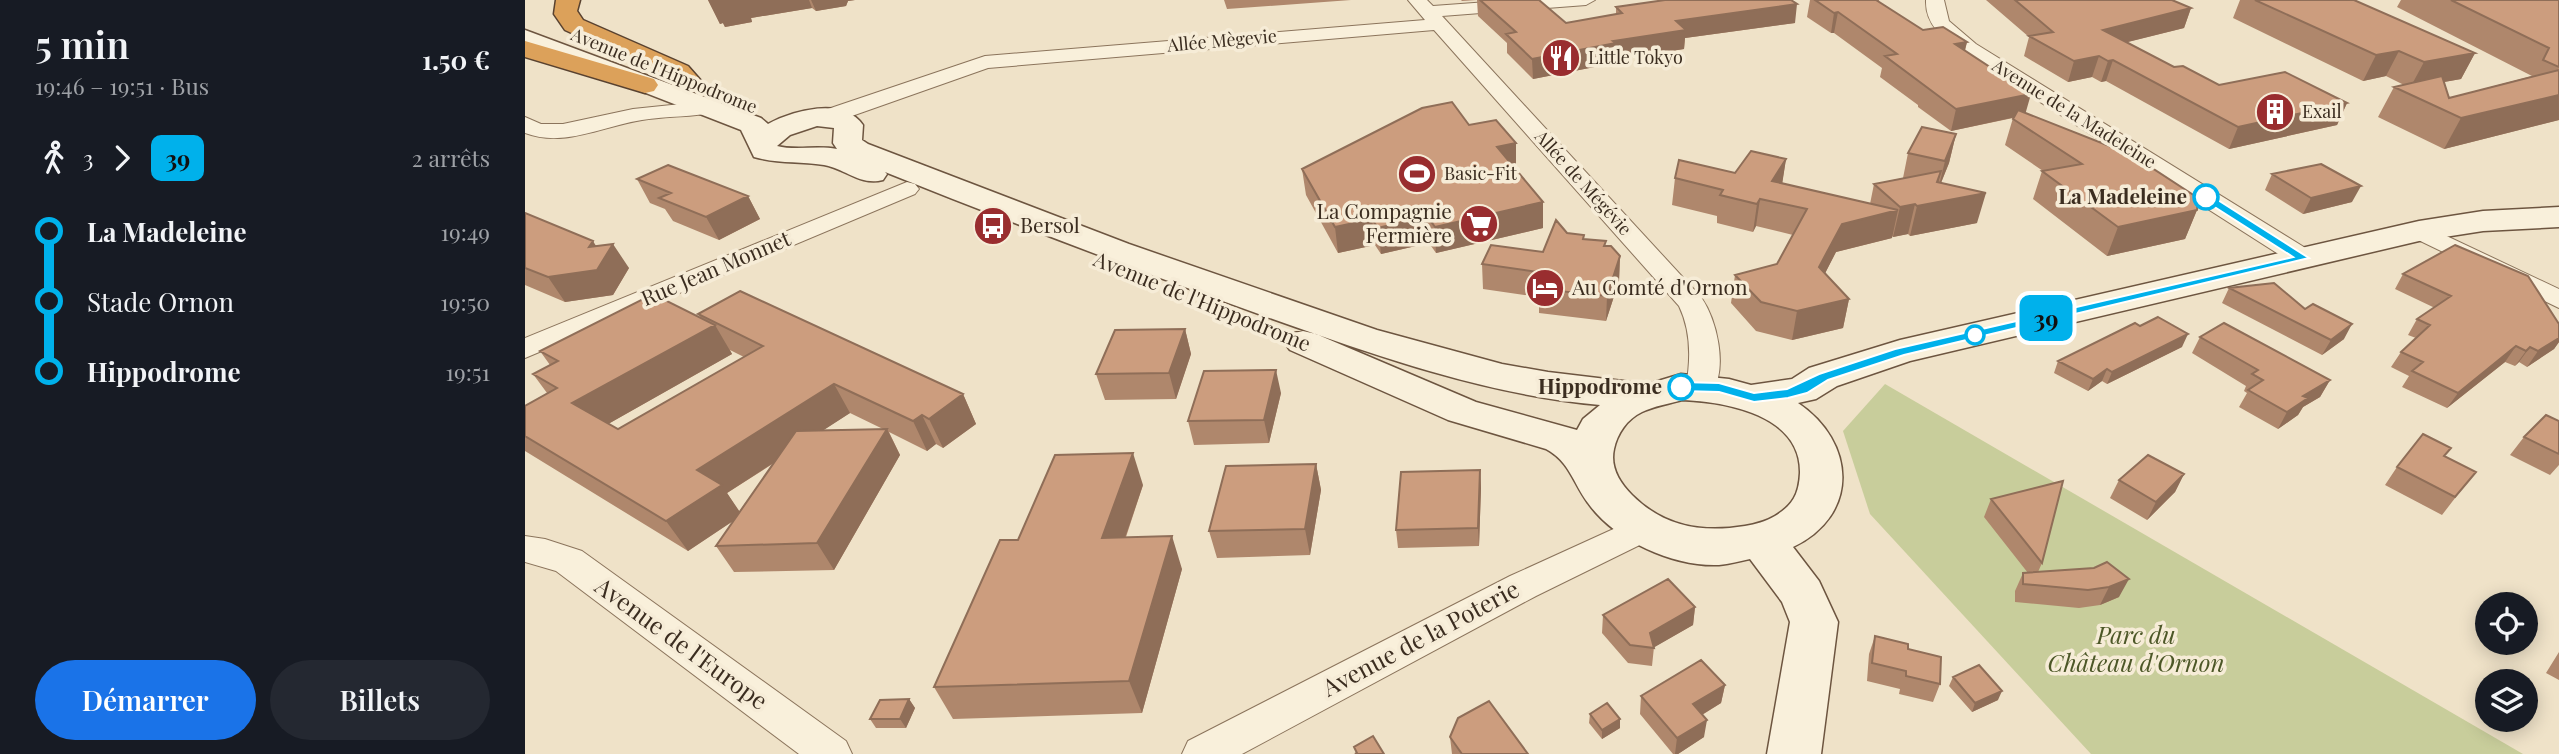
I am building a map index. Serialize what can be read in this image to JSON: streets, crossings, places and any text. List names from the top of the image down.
{
  "streets": {
    "main road": ["Avenue de l'Hippodrome"],
    "street": [
      "Allée Mègevie",
      "Avenue de la Madeleine",
      "Allée de Mégévie",
      "Rue Jean Monnet",
      "Avenue de la Poterie",
      "Avenue de l'Europe"
    ]
  },
  "crossings": [
    ["Allée Mègevie", "Avenue de l'Hippodrome"],
    ["Allée Mègevie", "Allée de Mégévie"],
    ["Avenue de l'Hippodrome", "Allée de Mégévie"],
    ["Avenue de l'Hippodrome", "Rue Jean Monnet"],
    ["Avenue de l'Hippodrome", "Avenue de la Poterie"],
    ["Allée de Mégévie", "Avenue de la Poterie"]
  ],
  "parks": ["Parc du Château d'Ornon"],
  "places": {
    "restaurant": ["Little Tokyo"],
    "building": ["Exail"],
    "sports": ["Basic-Fit"],
    "other": ["La Madeleine", "Hippodrome"],
    "supermarket": ["La Compagnie Fermière"],
    "bus stop": ["Bersol"],
    "hotel": ["Au Comté d'Ornon"]
  },
  "lines": ["bus line 39"],
  "page": {
    "heading": ["5 min", "19:46 – 19:51 · Bus", "1.50 €"],
    "on_map": "39",
    "legs": ["3", "39", "2 arrêts"],
    "list": [
      {
        "name": "La Madeleine",
        "value": "19:49"
      },
      {
        "name": "Stade Ornon",
        "value": "19:50"
      },
      {
        "name": "Hippodrome",
        "value": "19:51"
      }
    ],
    "buttons": ["Démarrer", "Billets"]
  }
}
